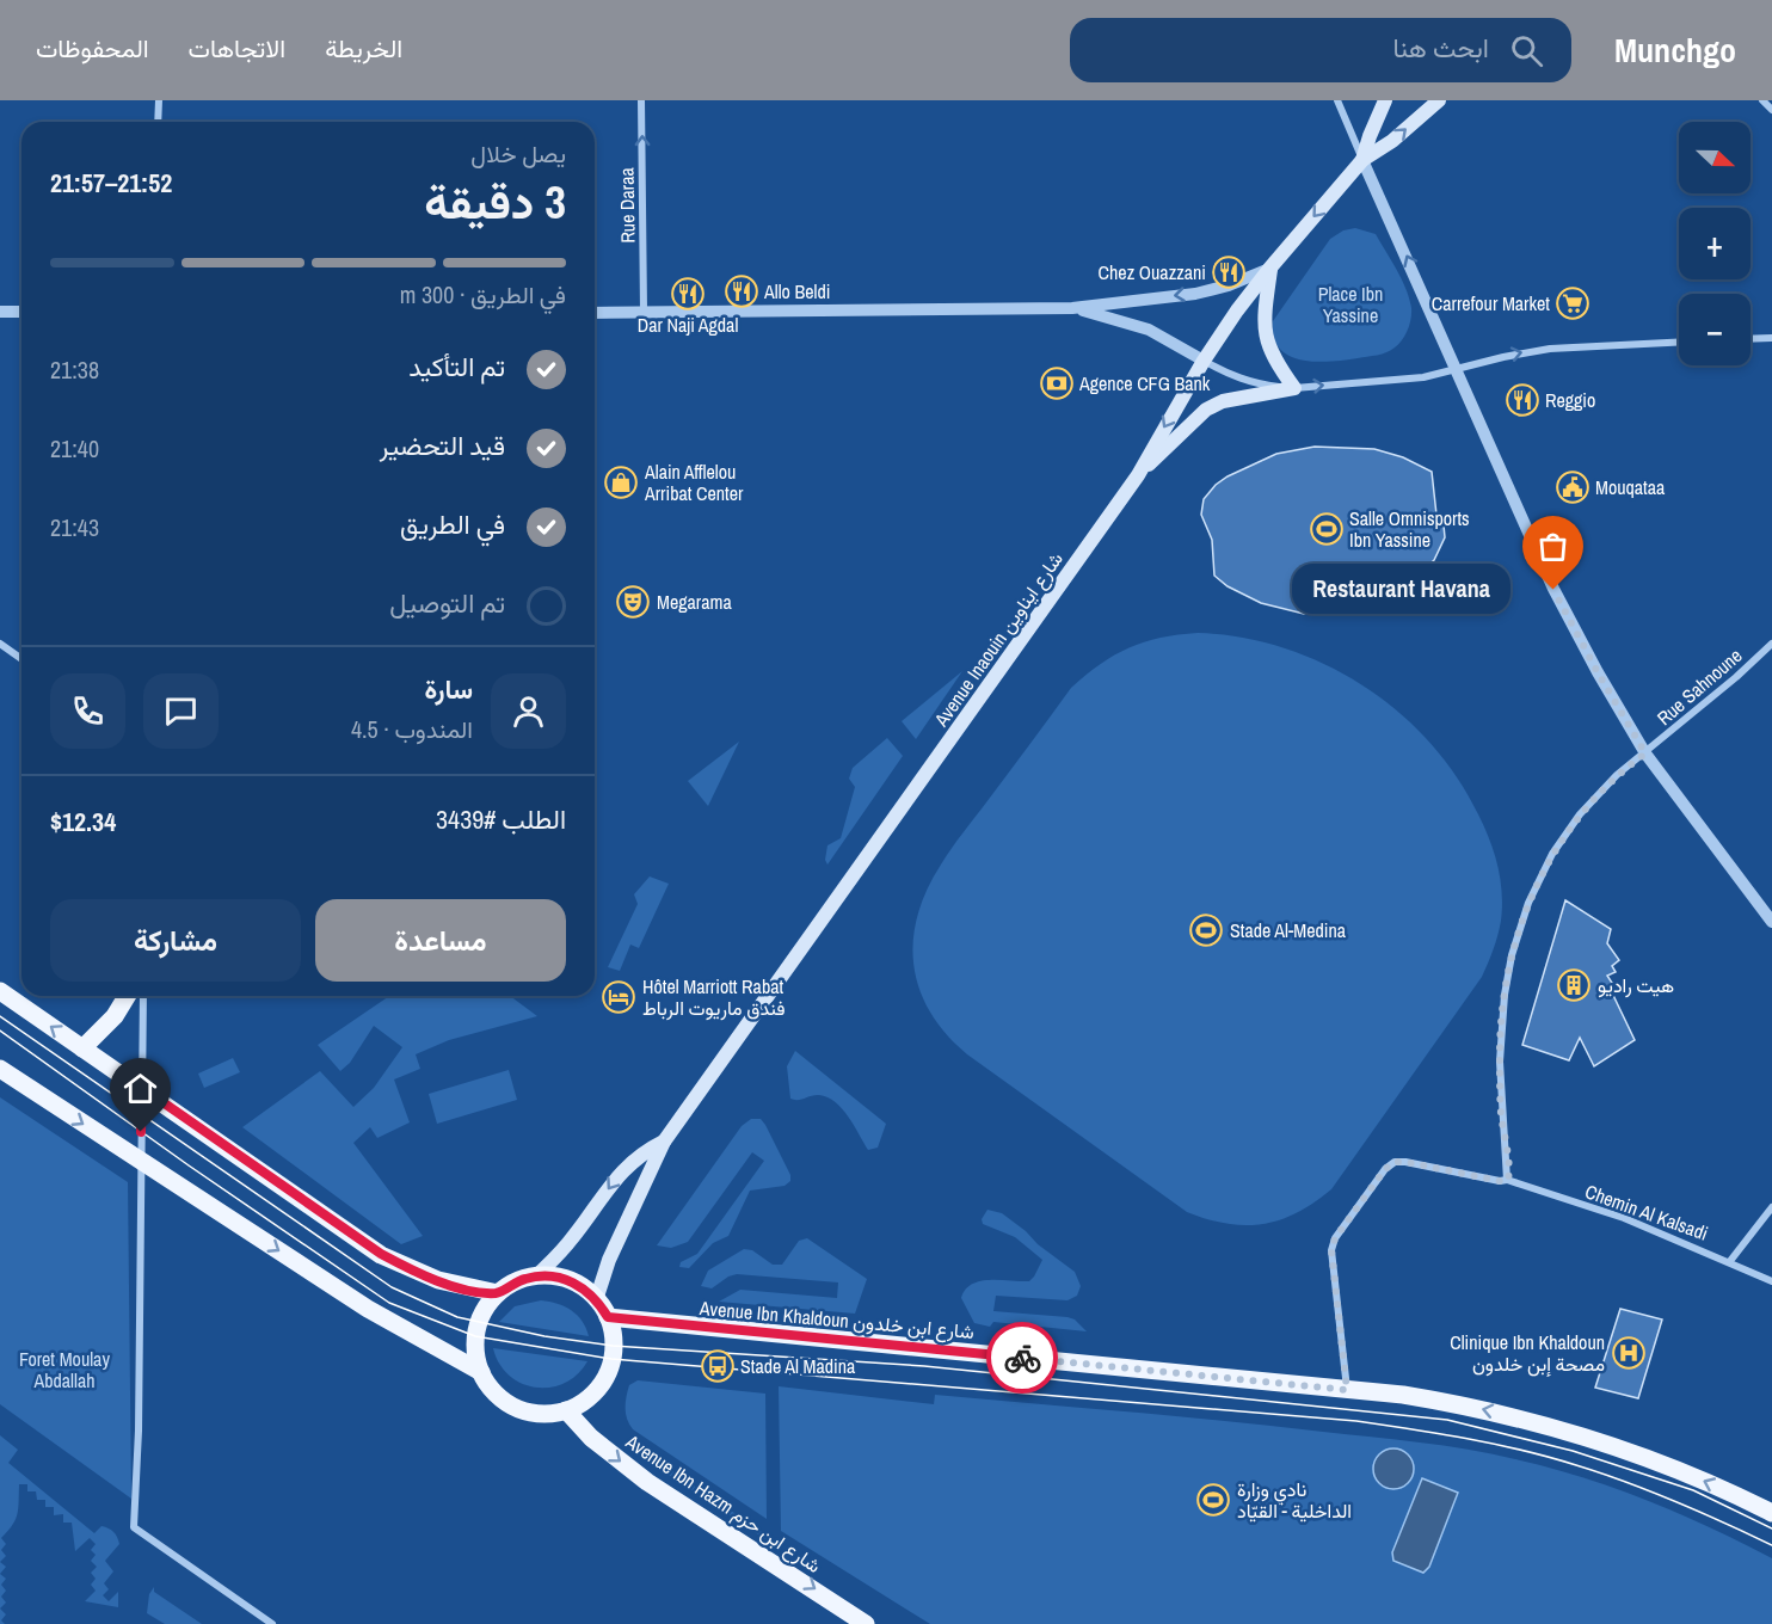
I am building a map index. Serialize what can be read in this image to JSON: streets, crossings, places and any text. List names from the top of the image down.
{
  "streets": {
    "main road": ["Avenue Inaouin شارع ايناوين", "Avenue Ibn Khaldoun شارع ابن خلدون", "Avenue Ibn Hazm شارع ابن حزم"],
    "street": ["Rue Daraa", "Rue Sahnoune", "Chemin Al Kalsadi"]
  },
  "crossings": [
    ["Avenue Inaouin شارع ايناوين", "Avenue Ibn Khaldoun شارع ابن خلدون"],
    ["Avenue Inaouin شارع ايناوين", "Avenue Ibn Hazm شارع ابن حزم"],
    ["Rue Sahnoune", "Chemin Al Kalsadi"],
    ["Chemin Al Kalsadi", "Avenue Ibn Khaldoun شارع ابن خلدون"],
    ["Avenue Ibn Khaldoun شارع ابن خلدون", "Avenue Ibn Hazm شارع ابن حزم"]
  ],
  "one_way": ["Rue Daraa", "Avenue Ibn Khaldoun شارع ابن خلدون", "Avenue Ibn Hazm شارع ابن حزم"],
  "parks": ["Place Ibn Yassine", "Foret Moulay Abdallah"],
  "places": {
    "restaurant": [
      "Chez Ouazzani",
      "Allo Beldi",
      "Dar Naji Agdal",
      "Reggio"
    ],
    "supermarket": ["Carrefour Market"],
    "bank": ["Agence CFG Bank"],
    "shop": ["Alain Afflelou Arribat Center"],
    "public building": ["Mouqataa"],
    "sports": ["Salle Omnisports Ibn Yassine", "Stade Al-Medina", "نادي وزارة الداخلية - القيّاد"],
    "other": ["Restaurant Havana"],
    "theatre": ["Megarama"],
    "building": ["هيت راديو"],
    "hotel": ["Hôtel Marriott Rabat فندق ماريوت الرباط"],
    "hospital": ["Clinique Ibn Khaldoun مصحة إبن خلدون"],
    "bus stop": ["Stade Al Madina"]
  },
  "north": "right",
  "page": {
    "header": "Munchgo",
    "search": "ابحث هنا",
    "nav": ["الخريطة", "الاتجاهات", "المحفوظات"],
    "map_buttons": ["+", "−"],
    "heading": ["3 دقيقة", "يصل خلال", "21:52–21:57"],
    "panel": [
      "سارة",
      "المندوب · 4.5",
      "الطلب #3439",
      "$12.34"
    ],
    "bar": "في الطريق · 300 m",
    "list": [
      ["تم التأكيد", "21:38"],
      ["قيد التحضير", "21:40"],
      ["في الطريق", "21:43"],
      "تم التوصيل"
    ],
    "bubble": "Restaurant Havana",
    "buttons": ["مساعدة", "مشاركة"]
  }
}
